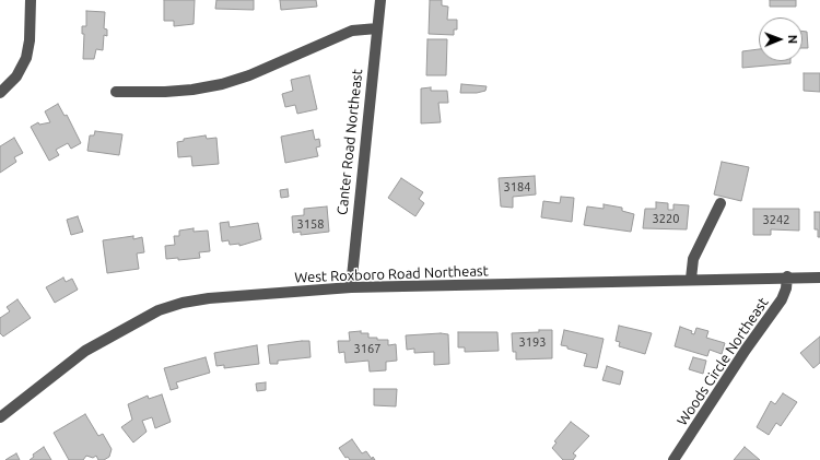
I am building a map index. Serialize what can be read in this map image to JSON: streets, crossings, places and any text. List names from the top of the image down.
{
  "streets": {
    "street": ["Canter Road Northeast", "West Roxboro Road Northeast", "Woods Circle Northeast"]
  },
  "crossings": [
    ["Canter Road Northeast", "West Roxboro Road Northeast"],
    ["West Roxboro Road Northeast", "Woods Circle Northeast"]
  ],
  "house_numbers": [
    "3184",
    "3220",
    "3242",
    "3158",
    "3193",
    "3167"
  ],
  "north": "right"
}
